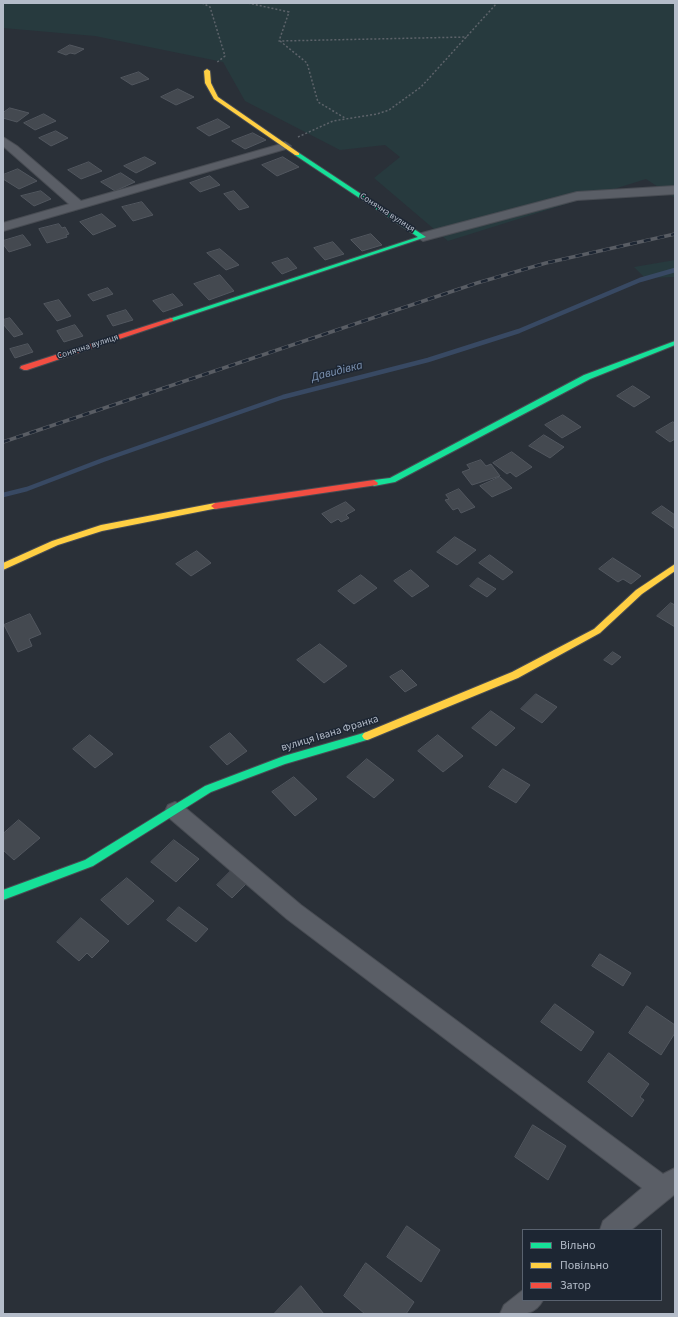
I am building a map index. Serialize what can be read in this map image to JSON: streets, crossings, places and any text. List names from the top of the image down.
{
  "streets": {
    "street": ["Сонячна вулиця", "вулиця Івана Франка"]
  },
  "water": ["Давидівка"],
  "legend": ["Вільно", "Повільно", "Затор"]
}
